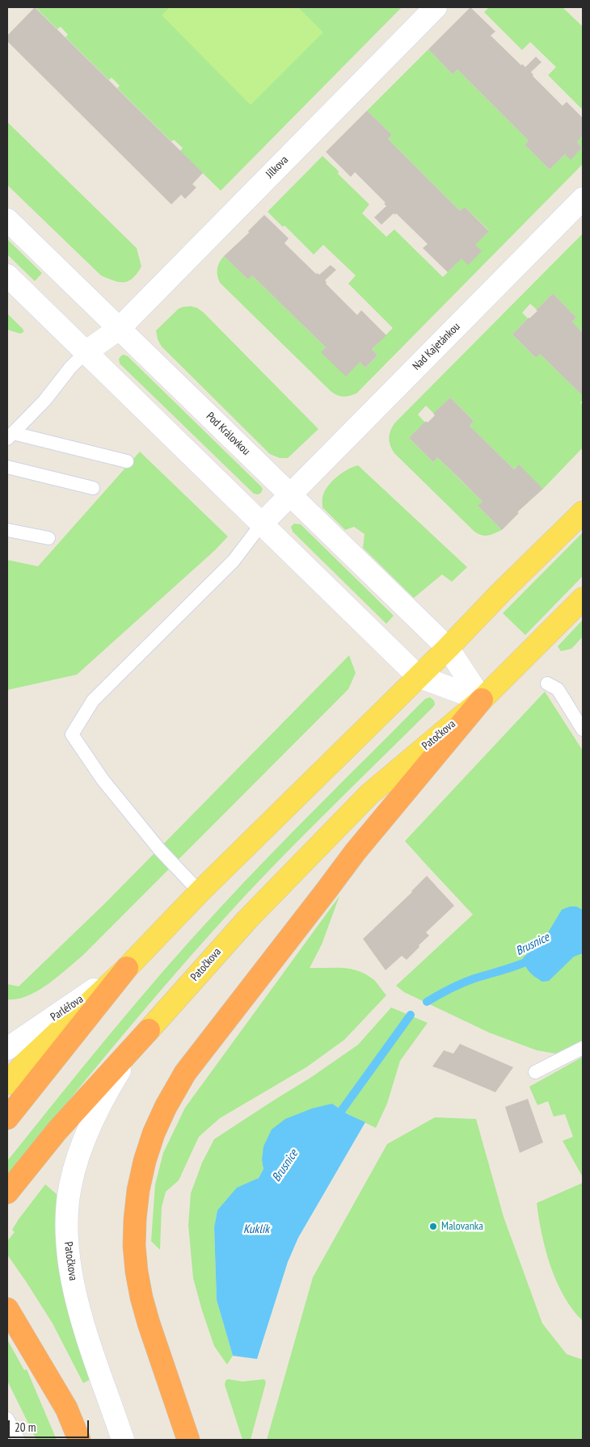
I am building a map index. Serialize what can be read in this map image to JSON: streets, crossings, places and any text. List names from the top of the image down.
{
  "streets": {
    "main road": [
      "Jílkova",
      "Nad Kajetánkou",
      "Pod Královkou",
      "Patočkova",
      "Parléřova"
    ]
  },
  "crossings": [
    ["Jílkova", "Pod Královkou"],
    ["Nad Kajetánkou", "Pod Královkou"],
    ["Pod Královkou", "Patočkova"]
  ],
  "water": ["Brusnice", "Kuklík"],
  "places": ["Malovanka"],
  "scale_bar": "20 m"
}
